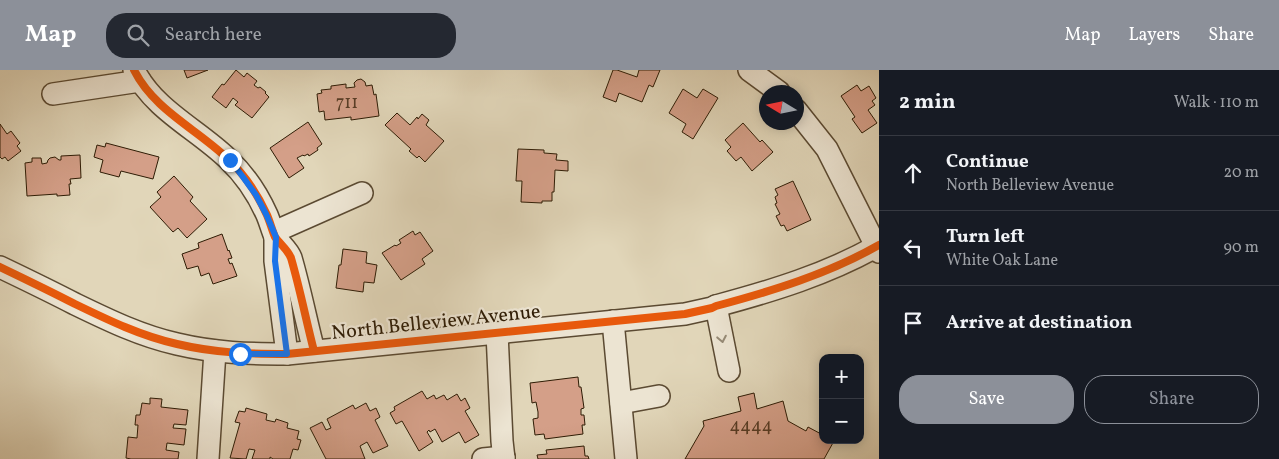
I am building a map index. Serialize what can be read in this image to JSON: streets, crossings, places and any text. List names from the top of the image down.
{
  "streets": {
    "street": ["North Belleview Avenue"]
  },
  "house_numbers": ["711", "4444"],
  "north": "left",
  "page": {
    "header": "Map",
    "search": "Search here",
    "nav": ["Map", "Layers", "Share"],
    "heading": ["2 min", "Walk · 110 m"],
    "list": [
      ["Continue", "North Belleview Avenue", "20 m"],
      ["Turn left", "White Oak Lane", "90 m"],
      "Arrive at destination"
    ],
    "map_buttons": ["+", "−"],
    "buttons": ["Save", "Share"]
  }
}
